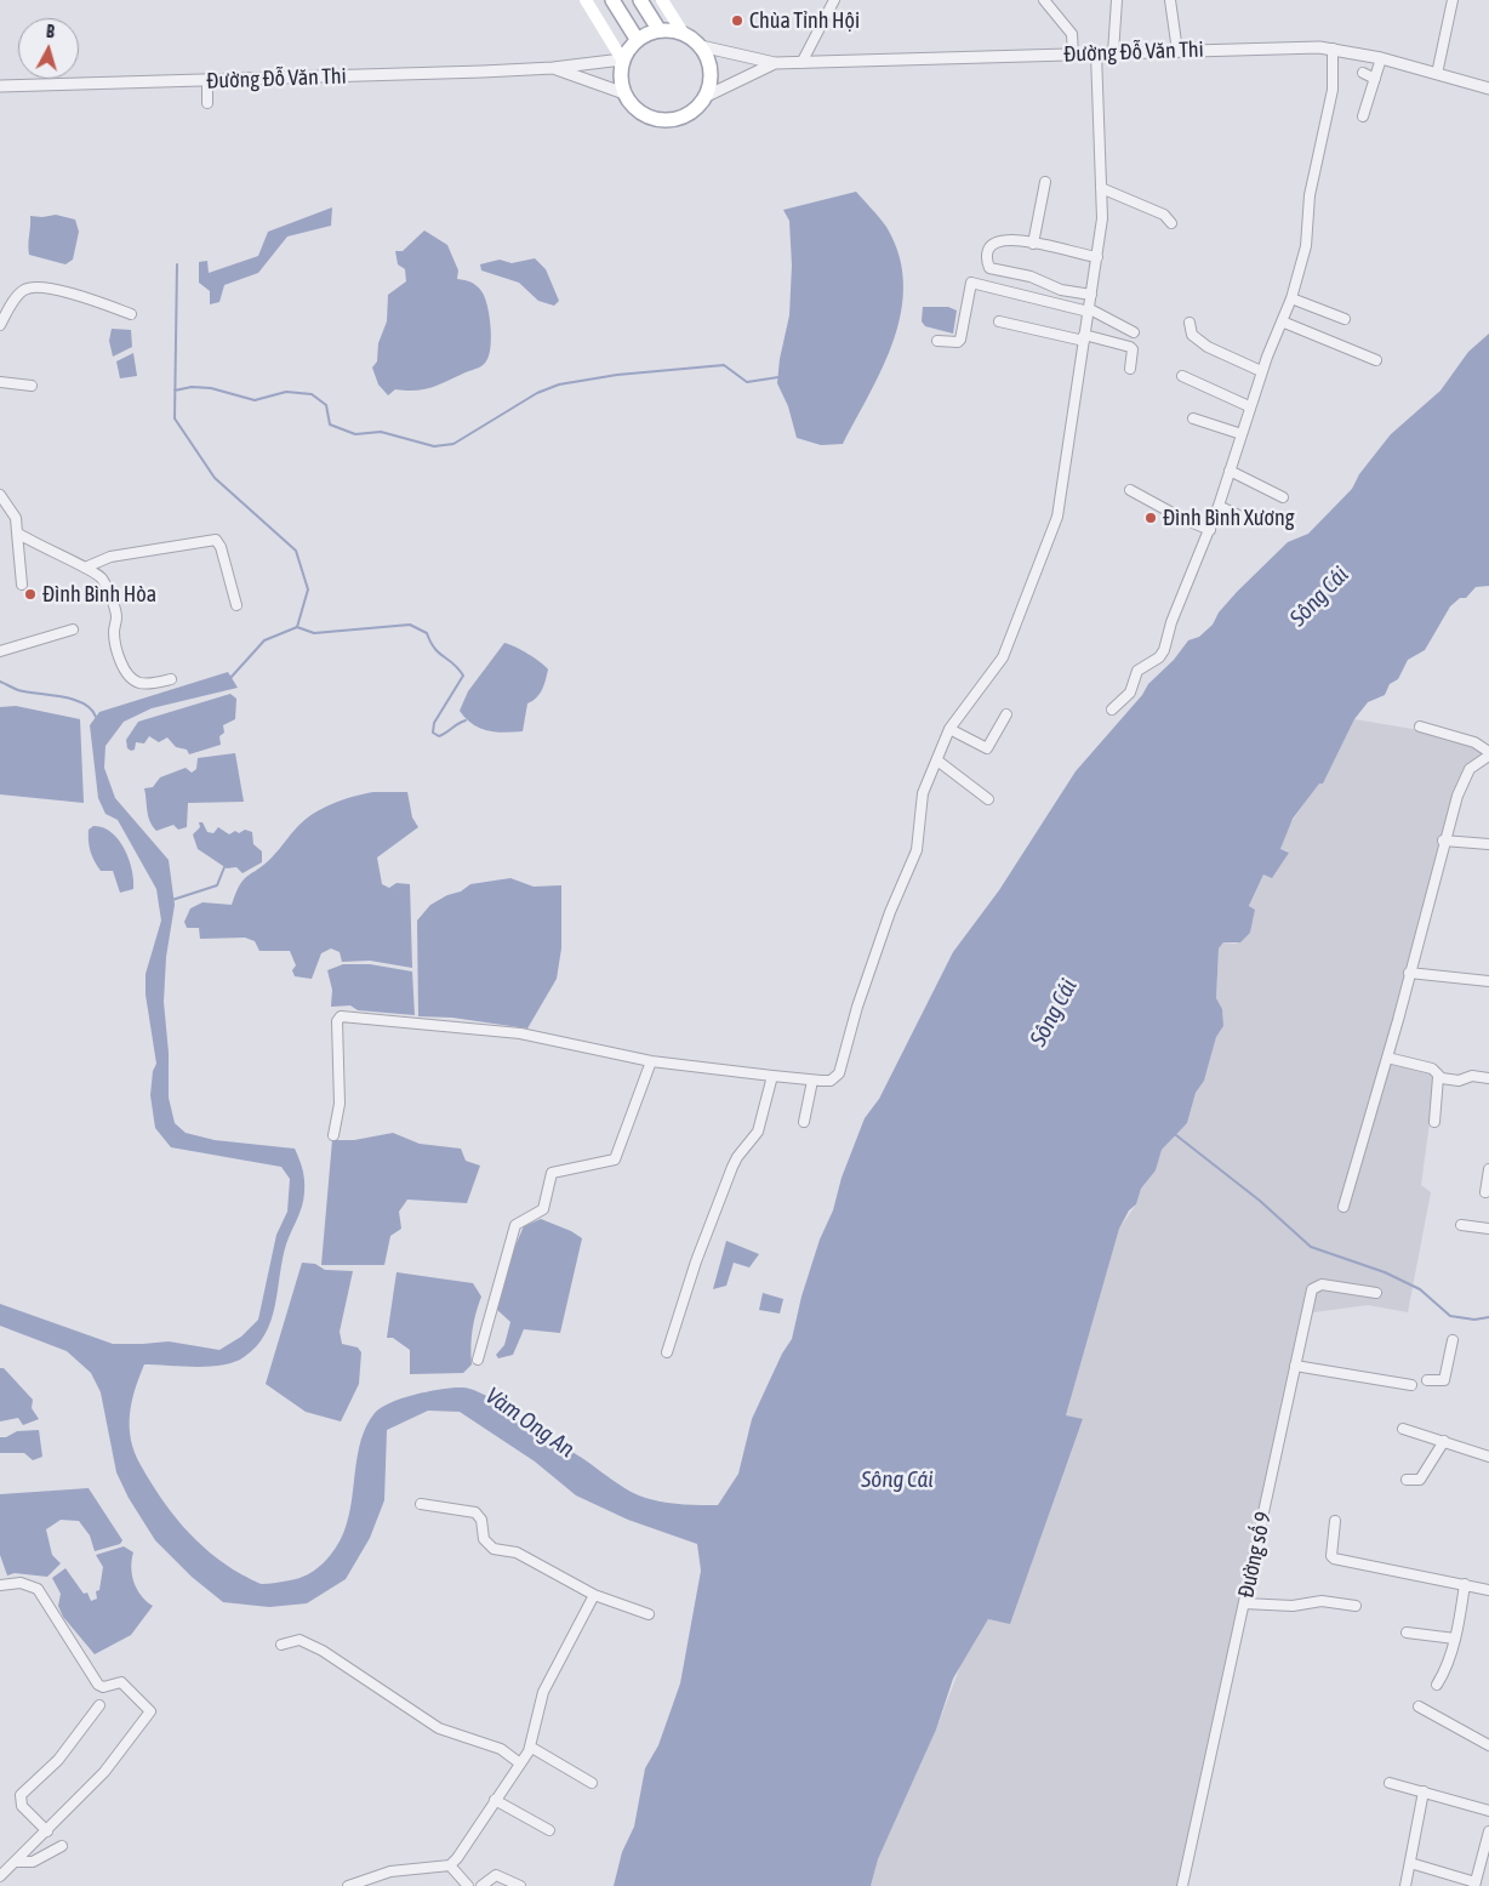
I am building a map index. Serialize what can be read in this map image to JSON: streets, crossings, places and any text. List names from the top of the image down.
{
  "streets": {
    "street": ["Đường Đỗ Văn Thi", "Đường số 9"]
  },
  "water": ["Sông Cái", "Vàm Ong An"],
  "places": ["Chùa Tỉnh Hội", "Đình Bình Xương", "Đình Bình Hòa"],
  "north": "top"
}
